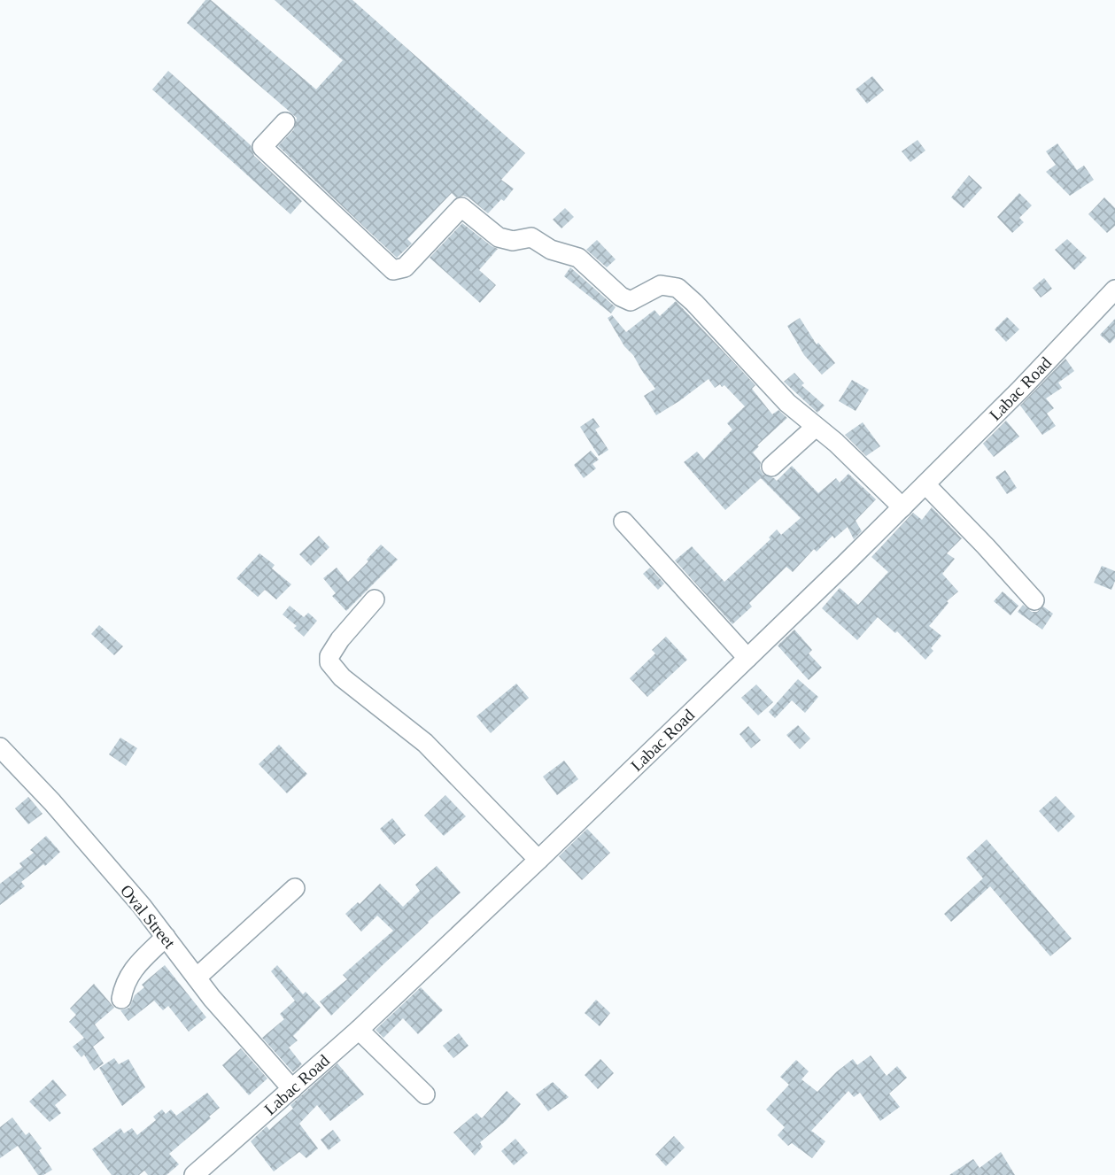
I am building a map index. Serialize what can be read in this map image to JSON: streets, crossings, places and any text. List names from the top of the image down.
{
  "streets": {
    "street": ["Labac Road", "Oval Street"]
  },
  "crossings": [
    ["Labac Road", "Oval Street"]
  ]
}
